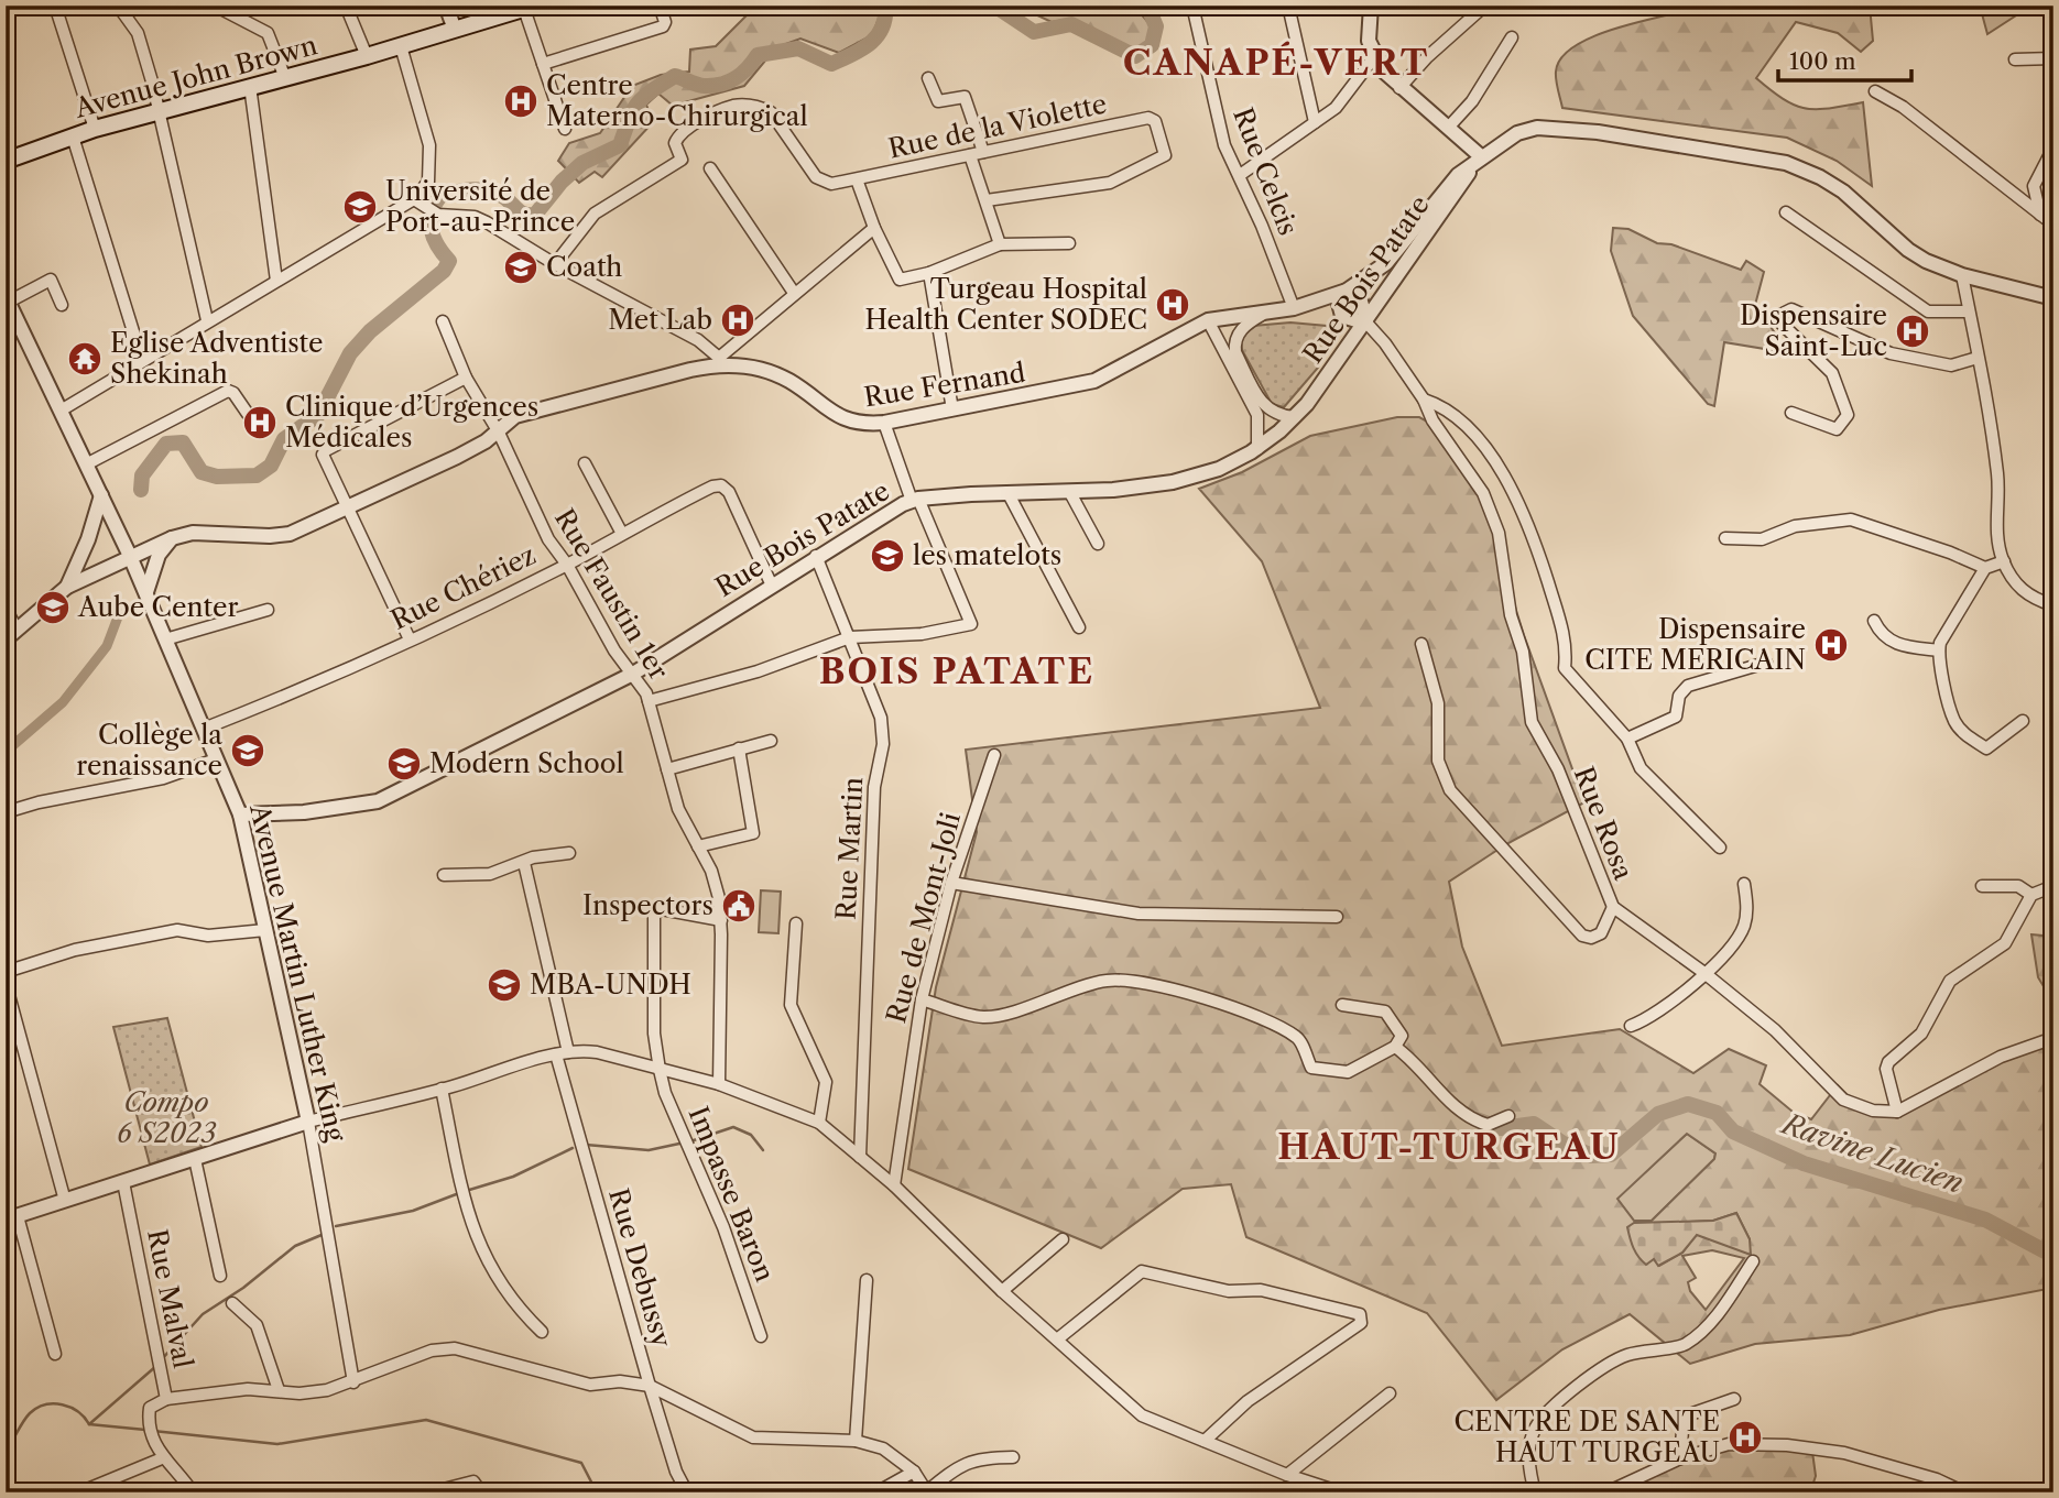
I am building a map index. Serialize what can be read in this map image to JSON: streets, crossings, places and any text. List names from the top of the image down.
{
  "streets": {
    "main road": ["Avenue John Brown"],
    "street": [
      "Rue de la Violette",
      "Rue Celcis",
      "Rue Bois Patate",
      "Rue Fernand",
      "Rue Chériez",
      "Rue Faustin 1er",
      "Rue Rosa",
      "Rue Martin",
      "Rue de Mont-Joli",
      "Avenue Martin Luther King",
      "Impasse Baron",
      "Rue Debussy",
      "Rue Malval"
    ]
  },
  "crossings": [
    ["Rue Celcis", "Rue Fernand"],
    ["Rue Bois Patate", "Rue Fernand"],
    ["Rue Bois Patate", "Rue Chériez"],
    ["Rue Bois Patate", "Rue Faustin 1er"],
    ["Rue Bois Patate", "Rue Rosa"],
    ["Rue Bois Patate", "Rue Martin"],
    ["Rue Bois Patate", "Avenue Martin Luther King"],
    ["Rue Fernand", "Rue Faustin 1er"],
    ["Rue Fernand", "Avenue Martin Luther King"],
    ["Rue Chériez", "Rue Faustin 1er"],
    ["Rue Chériez", "Avenue Martin Luther King"],
    ["Rue Faustin 1er", "Impasse Baron"]
  ],
  "districts": ["CANAPÉ-VERT", "BOIS PATATE", "HAUT-TURGEAU"],
  "water": ["Ravine Lucien"],
  "parks": ["Compo 6 S2023"],
  "places": {
    "hospital": [
      "Centre Materno-Chirurgical",
      "Turgeau Hospital Health Center SODEC",
      "Met Lab",
      "Dispensaire Saint-Luc",
      "Clinique d’Urgences Médicales",
      "Dispensaire CITE MERICAIN",
      "CENTRE DE SANTE HAUT TURGEAU"
    ],
    "school or university": [
      "Université de Port-au-Prince",
      "Coath",
      "les matelots",
      "Aube Center",
      "Collège la renaissance",
      "Modern School",
      "MBA-UNDH"
    ],
    "temple": ["Eglise Adventiste Shekinah"],
    "public building": ["Inspectors"]
  },
  "scale_bar": "100 m"
}
